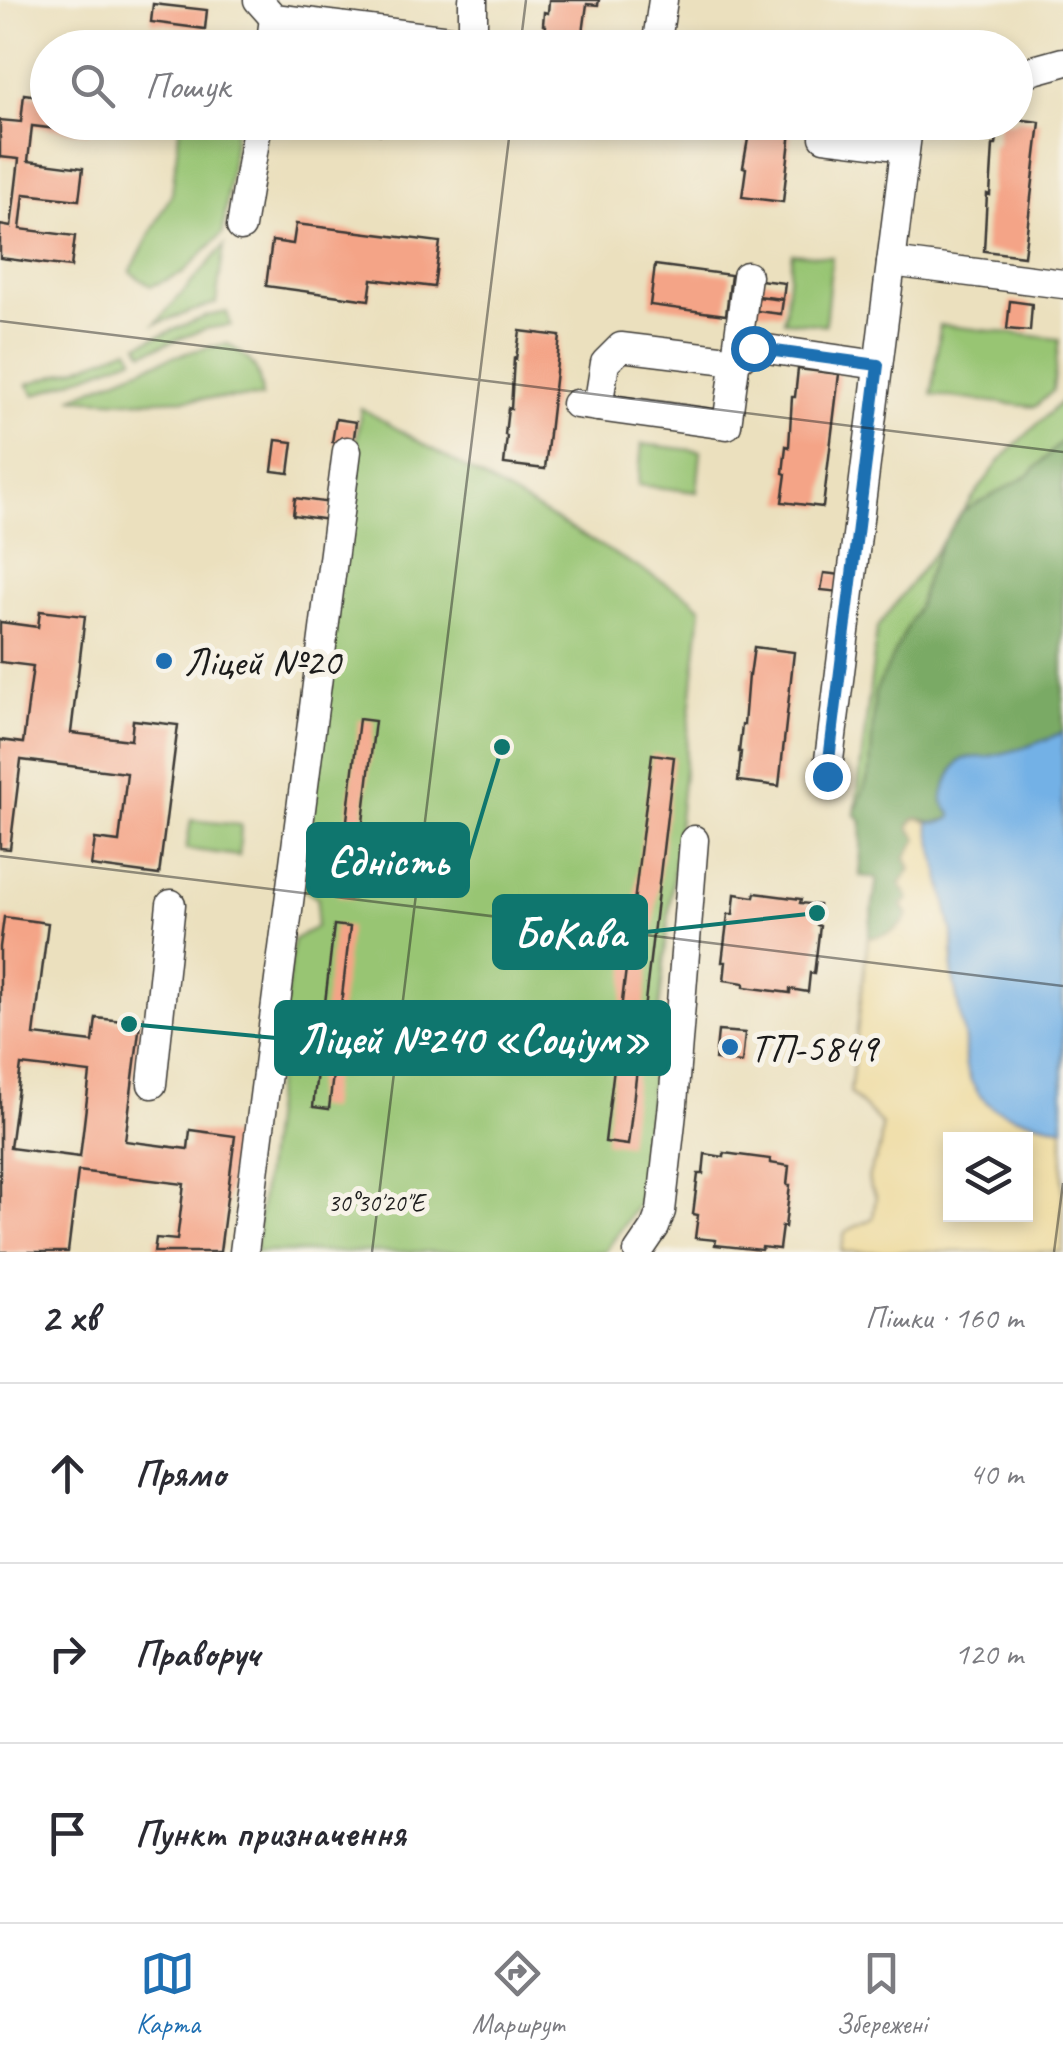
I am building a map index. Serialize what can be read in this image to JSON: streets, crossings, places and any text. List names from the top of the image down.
{
  "places": [
    "Ліцей №20",
    "Єдність",
    "БоКава",
    "Ліцей №240 «Соціум»",
    "ТП-5849"
  ],
  "page": {
    "search": "Пошук",
    "heading": ["2 хв", "Пішки · 160 m"],
    "list": [
      ["Прямо", "40 m"],
      ["Праворуч", "120 m"],
      "Пункт призначення"
    ],
    "nav": ["Карта", "Маршрут", "Збережені"]
  },
  "coordinates": ["30°30'20\"E"]
}
